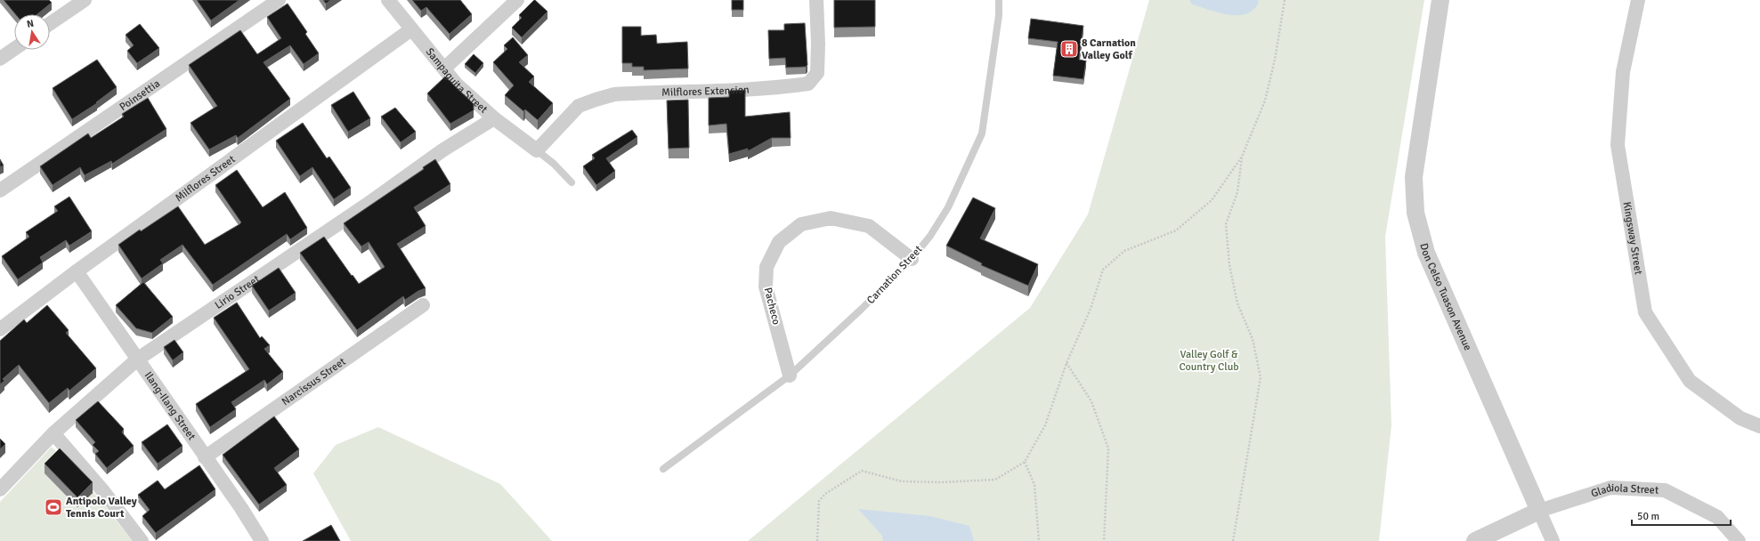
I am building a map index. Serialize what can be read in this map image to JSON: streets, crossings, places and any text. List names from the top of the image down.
{
  "streets": {
    "street": [
      "Sampaguita Street",
      "Milflores Extension",
      "Poinsettia",
      "Milflores Street",
      "Kingsway Street",
      "Lirio Street",
      "Don Celso Tuason Avenue",
      "Pacheco",
      "Narcissus Street",
      "Ilang-Ilang Street",
      "Gladiola Street"
    ],
    "lane": ["Carnation Street"]
  },
  "crossings": [
    ["Sampaguita Street", "Milflores Extension"],
    ["Sampaguita Street", "Milflores Street"],
    ["Sampaguita Street", "Lirio Street"],
    ["Milflores Street", "Ilang-Ilang Street"],
    ["Carnation Street", "Pacheco"],
    ["Lirio Street", "Ilang-Ilang Street"],
    ["Don Celso Tuason Avenue", "Gladiola Street"],
    ["Narcissus Street", "Ilang-Ilang Street"]
  ],
  "parks": ["Valley Golf & Country Club"],
  "places": {
    "building": ["8 Carnation Valley Golf"],
    "sports": ["Antipolo Valley Tennis Court"]
  },
  "scale_bar": "50 m",
  "north": "top"
}
